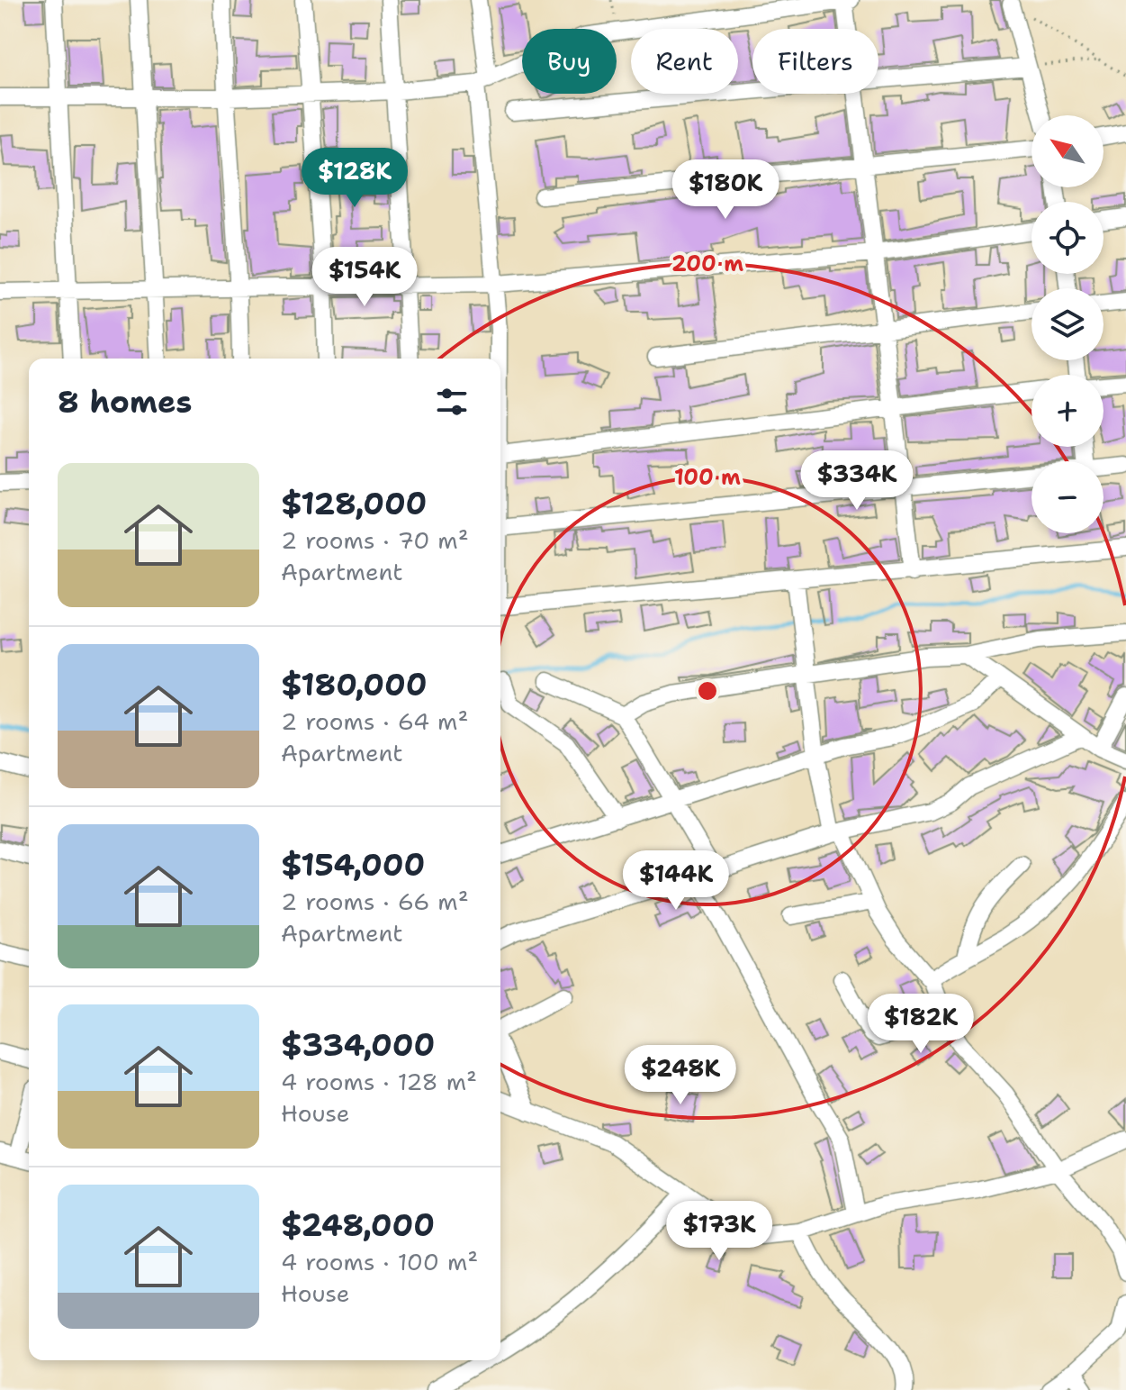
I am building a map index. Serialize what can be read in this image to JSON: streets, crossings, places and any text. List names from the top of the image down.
{
  "north": "top left",
  "page": {
    "chip": ["Buy", "Rent", "Filters"],
    "map_buttons": ["+", "−"],
    "price": [
      "$128K",
      "$180K",
      "$154K",
      "$334K",
      "$144K",
      "$182K",
      "$248K",
      "$173K"
    ],
    "heading": "8 homes",
    "list": [
      {
        "name": "$128,000",
        "note": "2 rooms · 70 m² · Apartment"
      },
      {
        "name": "$180,000",
        "note": "2 rooms · 64 m² · Apartment"
      },
      {
        "name": "$154,000",
        "note": "2 rooms · 66 m² · Apartment"
      },
      {
        "name": "$334,000",
        "note": "4 rooms · 128 m² · House"
      },
      {
        "name": "$248,000",
        "note": "4 rooms · 100 m² · House"
      }
    ]
  },
  "rings": ["200 m", "100 m"]
}
